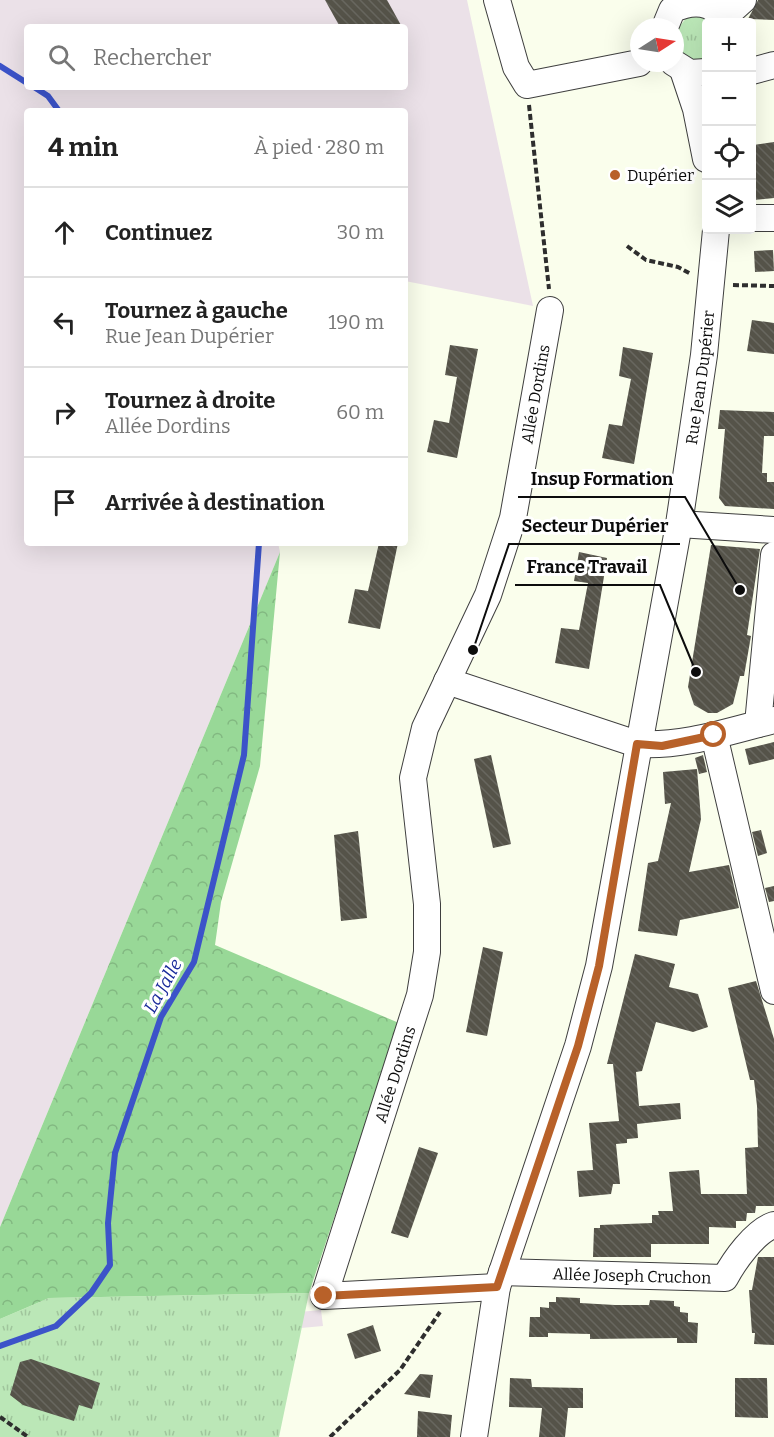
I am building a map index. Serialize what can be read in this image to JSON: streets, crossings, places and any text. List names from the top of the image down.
{
  "streets": {
    "street": ["Rue Jean Dupérier", "Allée Dordins", "Allée Joseph Cruchon"]
  },
  "crossings": [
    ["Rue Jean Dupérier", "Allée Dordins"],
    ["Rue Jean Dupérier", "Allée Joseph Cruchon"],
    ["Allée Dordins", "Allée Joseph Cruchon"]
  ],
  "water": ["La Jalle"],
  "places": [
    "Dupérier",
    "Insup Formation",
    "Secteur Dupérier",
    "France Travail"
  ],
  "north": "right",
  "page": {
    "map_buttons": ["+", "−"],
    "search": "Rechercher",
    "heading": ["4 min", "À pied · 280 m"],
    "list": [
      ["Continuez", "30 m"],
      ["Tournez à gauche", "Rue Jean Dupérier", "190 m"],
      ["Tournez à droite", "Allée Dordins", "60 m"],
      "Arrivée à destination"
    ]
  }
}
